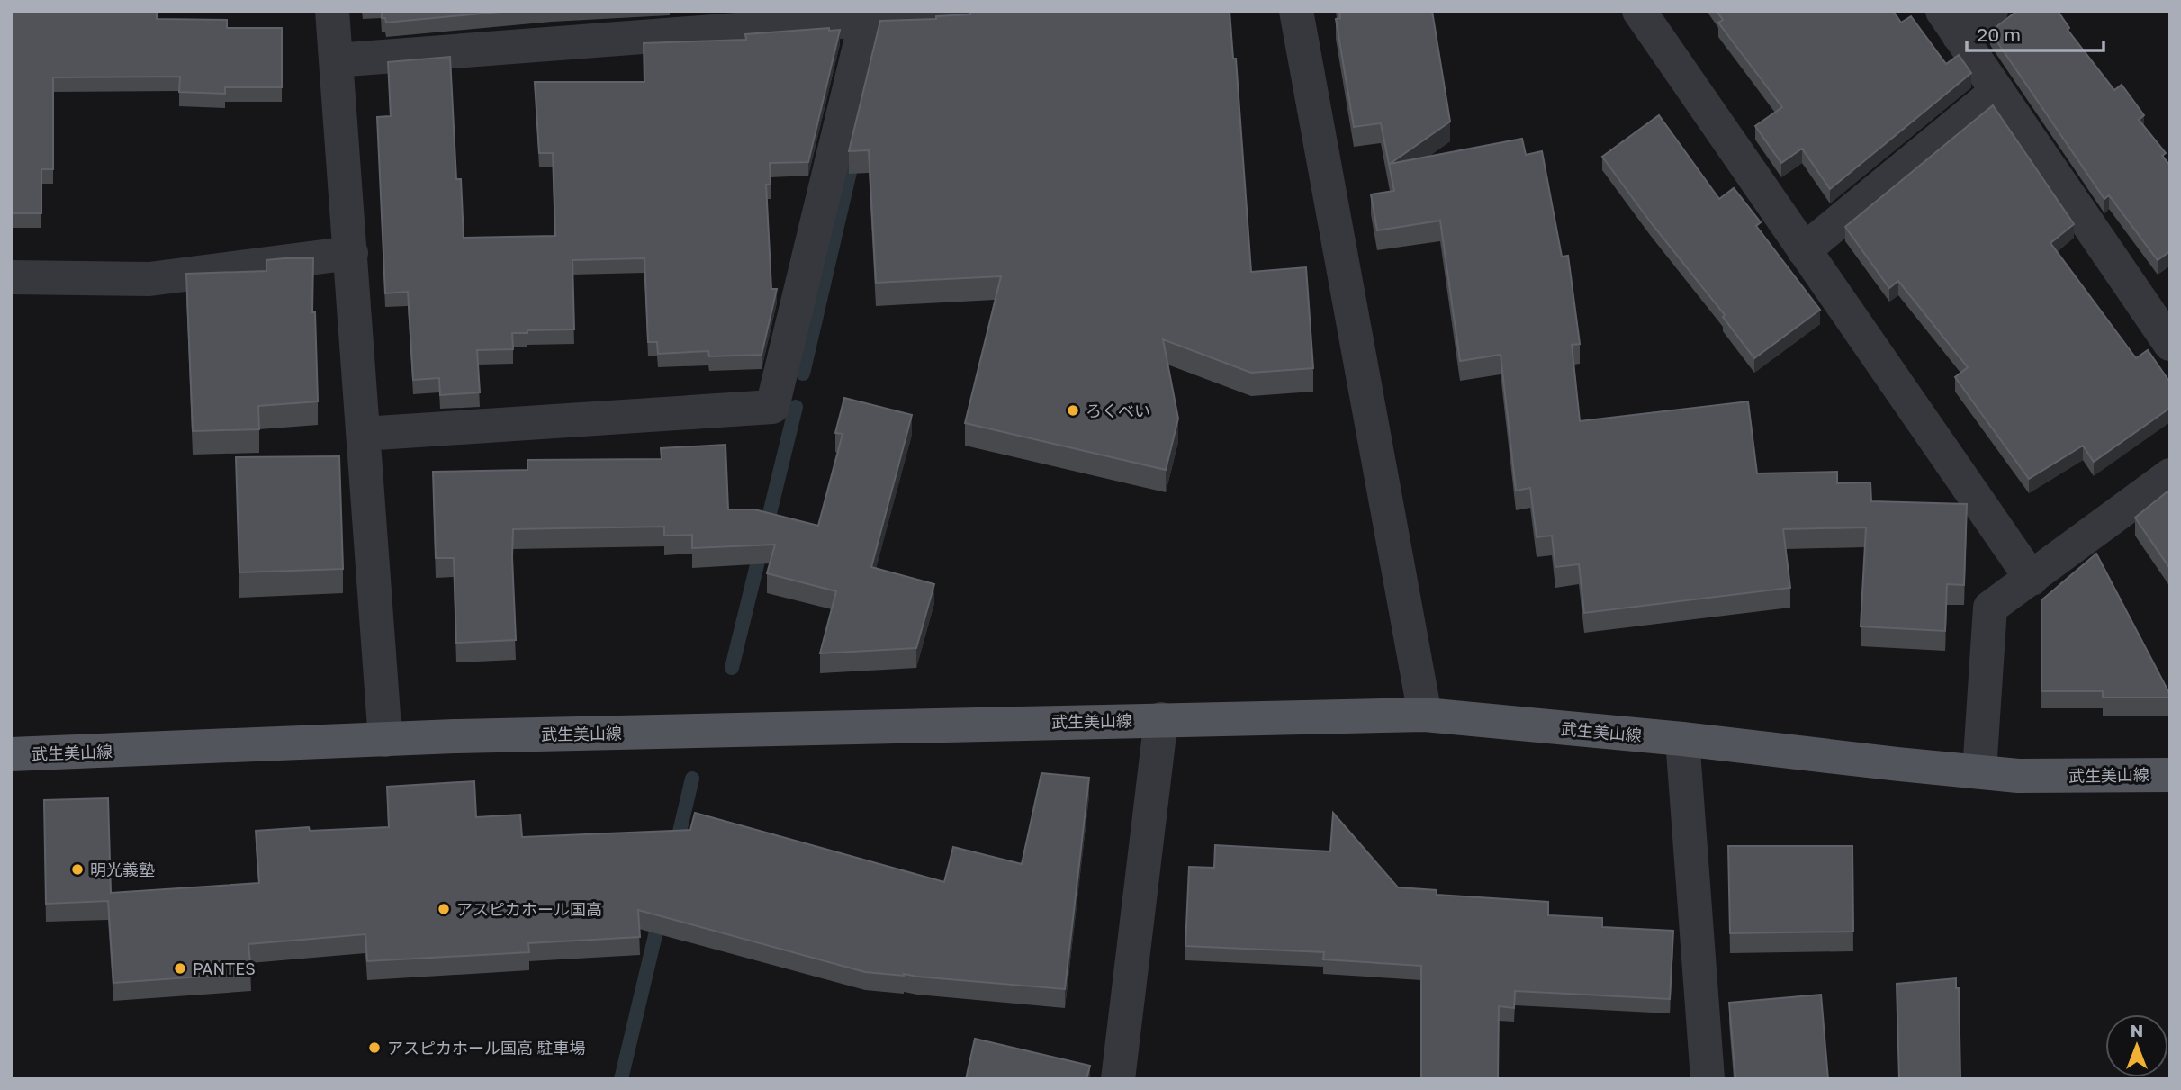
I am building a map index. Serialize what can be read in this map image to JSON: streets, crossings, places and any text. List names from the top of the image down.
{
  "streets": {
    "main road": ["武生美山線"]
  },
  "places": [
    "ろくべい",
    "明光義塾",
    "アスピカホール国高",
    "PANTES",
    "アスピカホール国高 駐車場"
  ],
  "scale_bar": "20 m",
  "north": "top"
}
